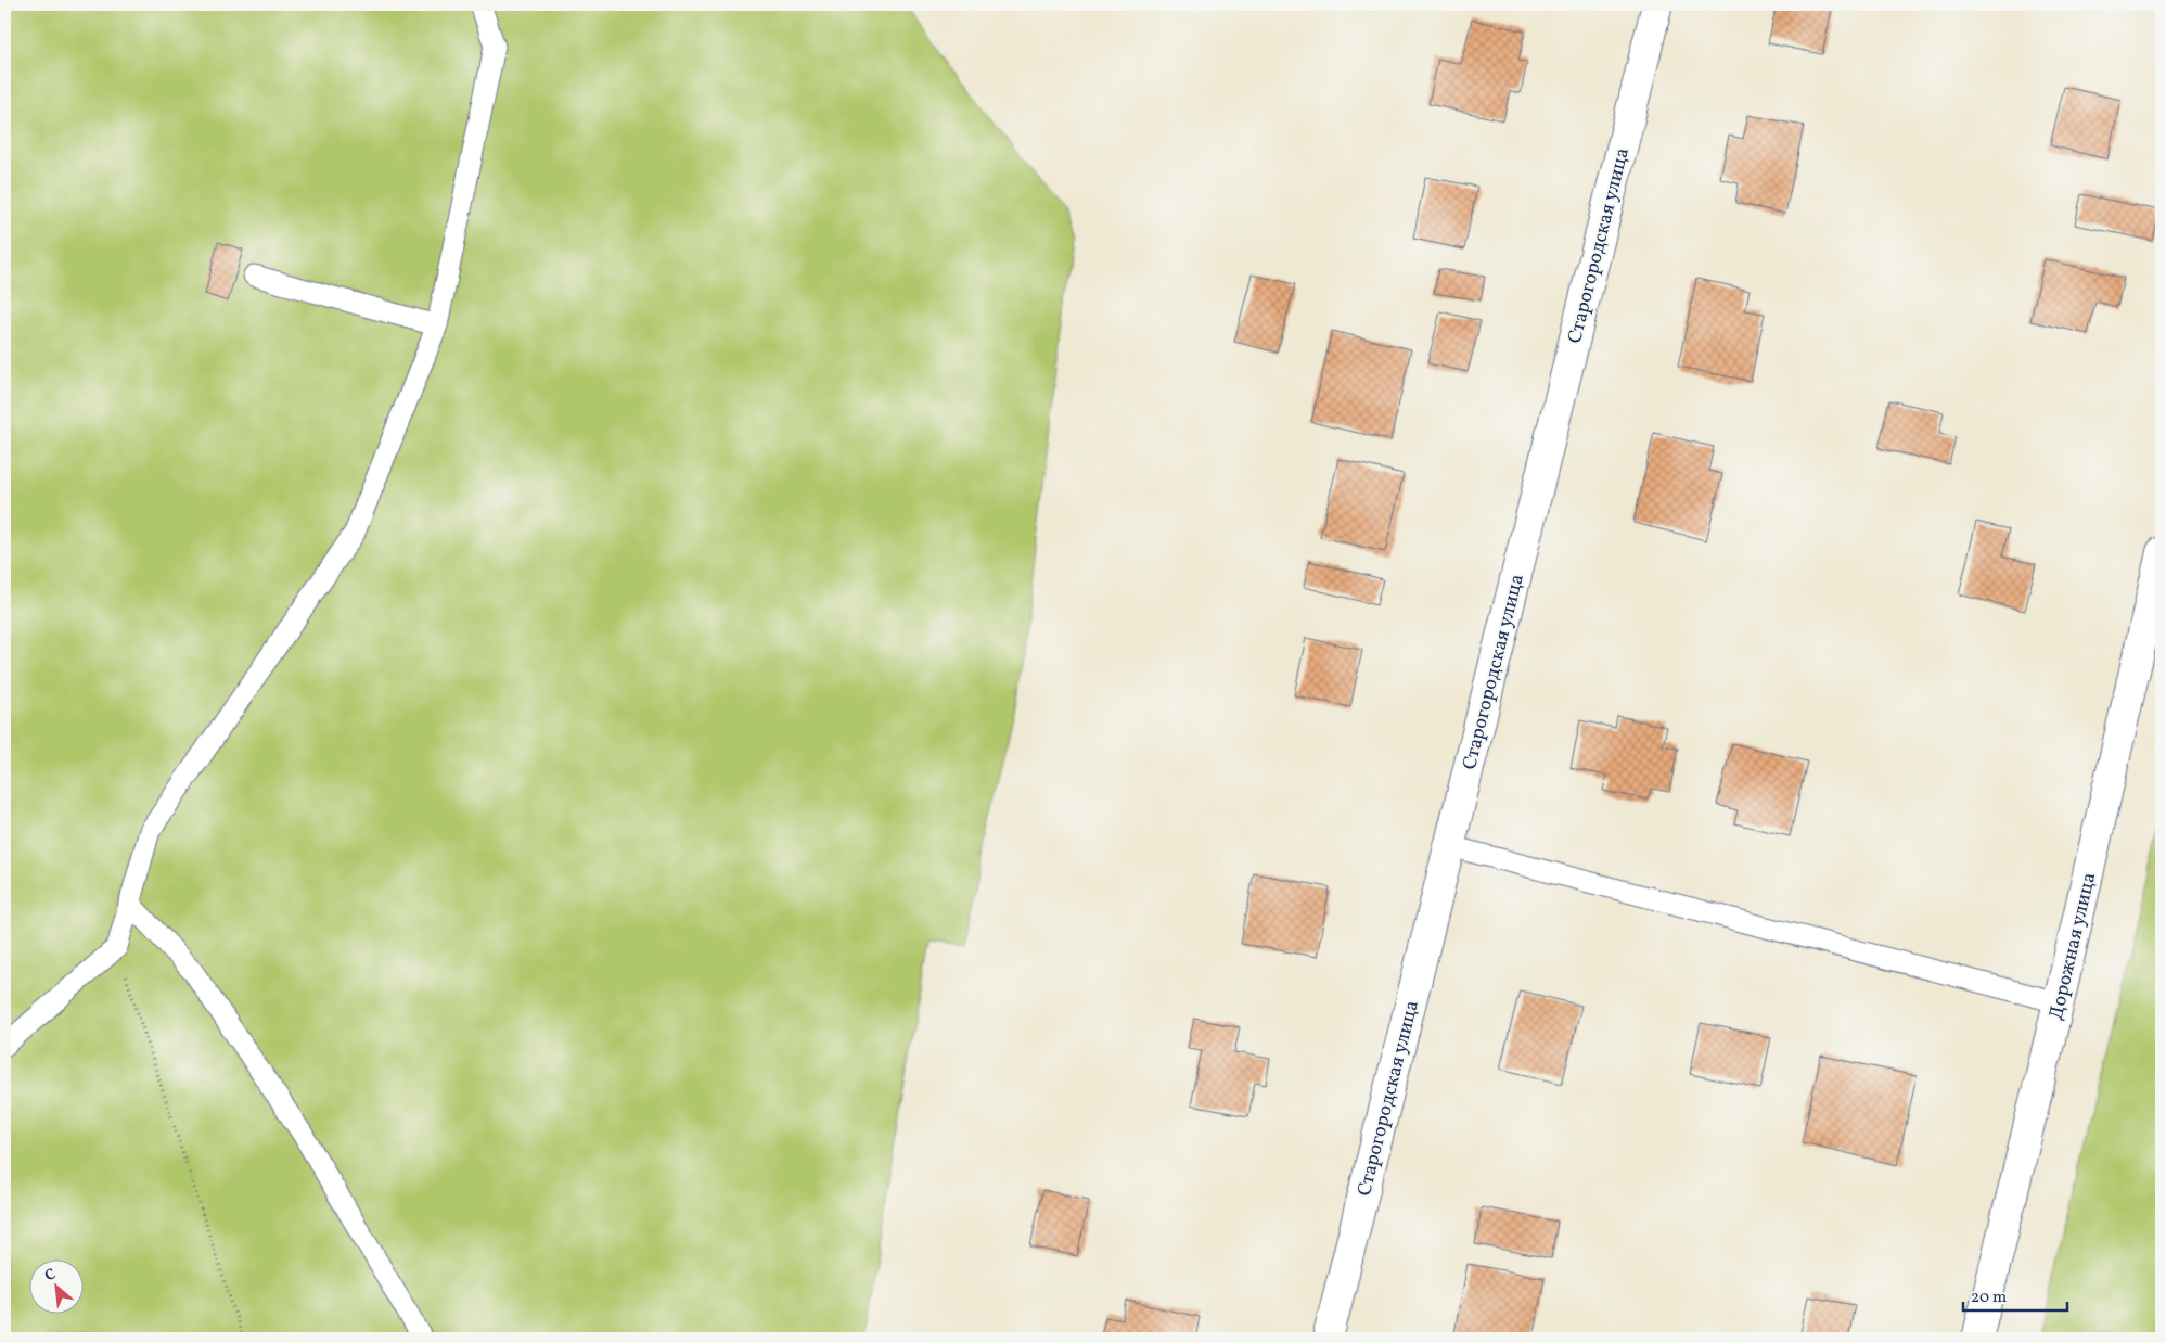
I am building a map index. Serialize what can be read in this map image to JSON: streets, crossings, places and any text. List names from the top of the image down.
{
  "streets": {
    "street": ["Старогородская улица", "Дорожная улица"]
  },
  "scale_bar": "20 m",
  "north": "top left"
}
